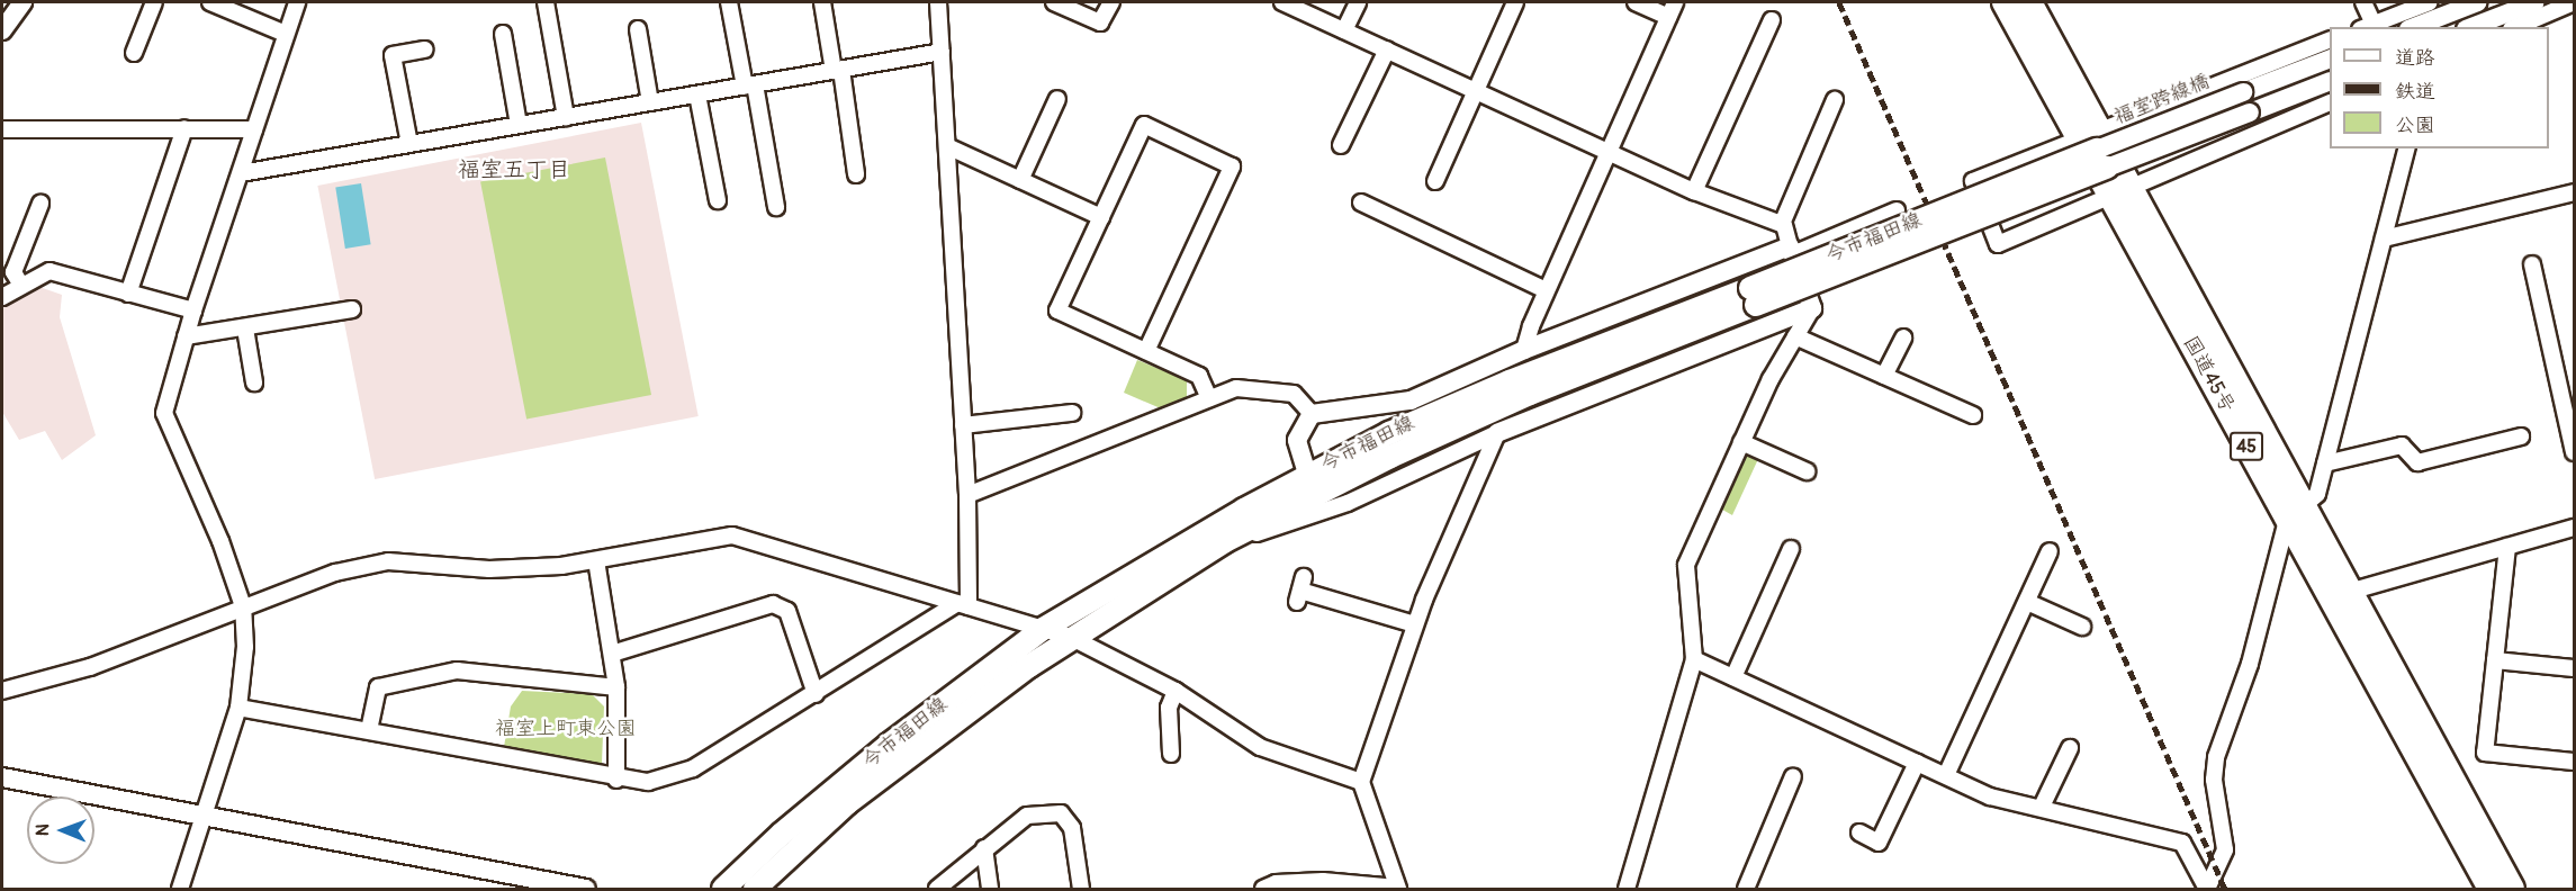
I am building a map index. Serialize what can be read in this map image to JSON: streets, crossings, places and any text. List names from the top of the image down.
{
  "streets": {
    "highway": ["国道45号", "45"],
    "main road": ["今市福田線"],
    "street": ["福室跨線橋"]
  },
  "crossings": [
    ["福室跨線橋", "今市福田線"],
    ["福室跨線橋", "国道45号"],
    ["今市福田線", "国道45号"]
  ],
  "districts": ["福室五丁目"],
  "parks": ["福室上町東公園"],
  "legend": ["道路", "鉄道", "公園"],
  "north": "left"
}
